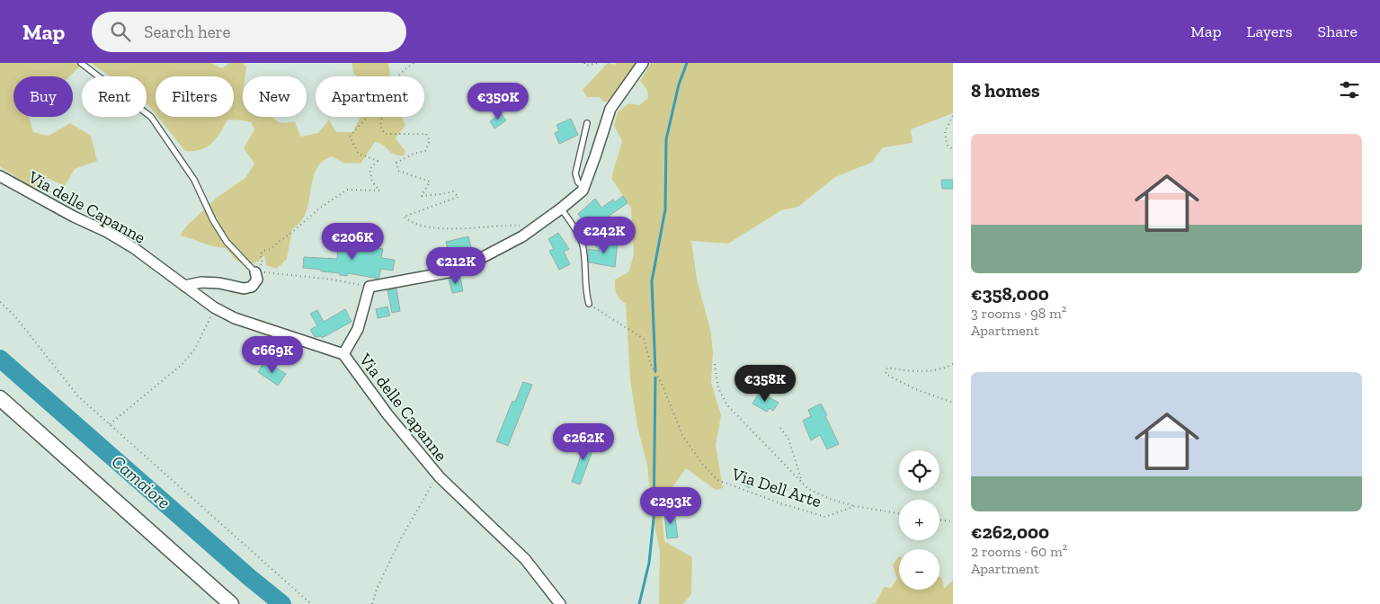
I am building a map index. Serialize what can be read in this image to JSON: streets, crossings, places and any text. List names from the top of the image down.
{
  "streets": {
    "street": ["Via delle Capanne"],
    "path": ["Via Dell Arte"]
  },
  "water": ["Camaiore"],
  "page": {
    "header": "Map",
    "search": "Search here",
    "nav": ["Map", "Layers", "Share"],
    "heading": "8 homes",
    "chip": [
      "Buy",
      "Rent",
      "Filters",
      "New",
      "Apartment"
    ],
    "price": [
      "€350K",
      "€242K",
      "€206K",
      "€212K",
      "€669K",
      "€358K",
      "€262K",
      "€293K"
    ],
    "list": [
      {
        "name": "€358,000",
        "note": "3 rooms · 98 m² · Apartment"
      },
      {
        "name": "€262,000",
        "note": "2 rooms · 60 m² · Apartment"
      }
    ],
    "map_buttons": ["+", "−"]
  }
}
